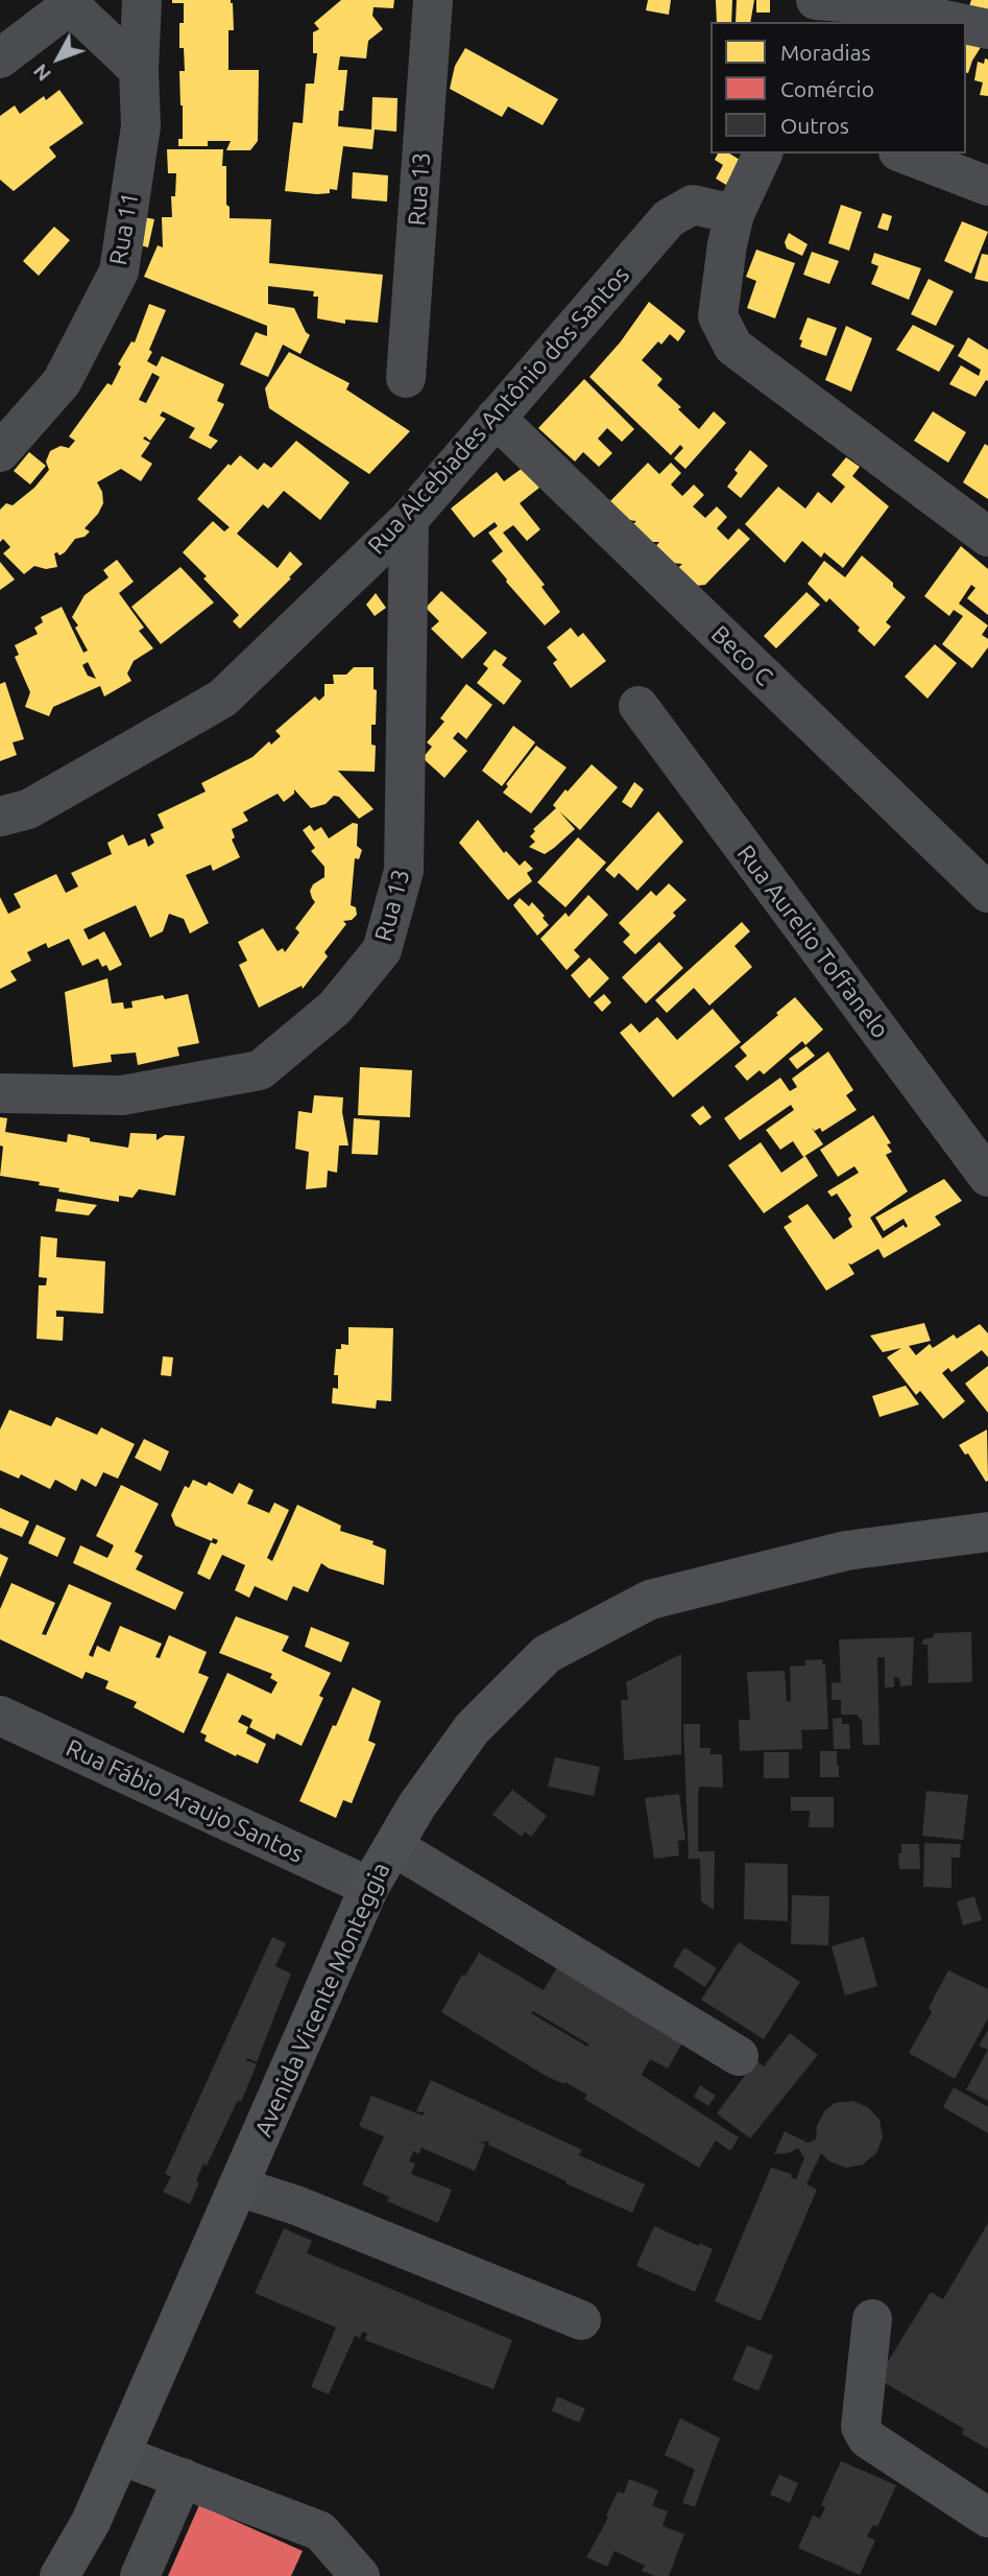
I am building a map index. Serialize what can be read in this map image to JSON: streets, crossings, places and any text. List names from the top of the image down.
{
  "streets": {
    "main road": ["Avenida Vicente Monteggia"],
    "street": [
      "Rua 13",
      "Rua 11",
      "Rua Alcebiades Antônio dos Santos",
      "Beco C",
      "Rua Aurelio Toffanelo",
      "Rua Fábio Araujo Santos"
    ]
  },
  "crossings": [
    ["Rua 13", "Rua Alcebiades Antônio dos Santos"],
    ["Rua Alcebiades Antônio dos Santos", "Beco C"],
    ["Rua Fábio Araujo Santos", "Avenida Vicente Monteggia"]
  ],
  "legend": ["Moradias", "Comércio", "Outros"],
  "north": "bottom left"
}
